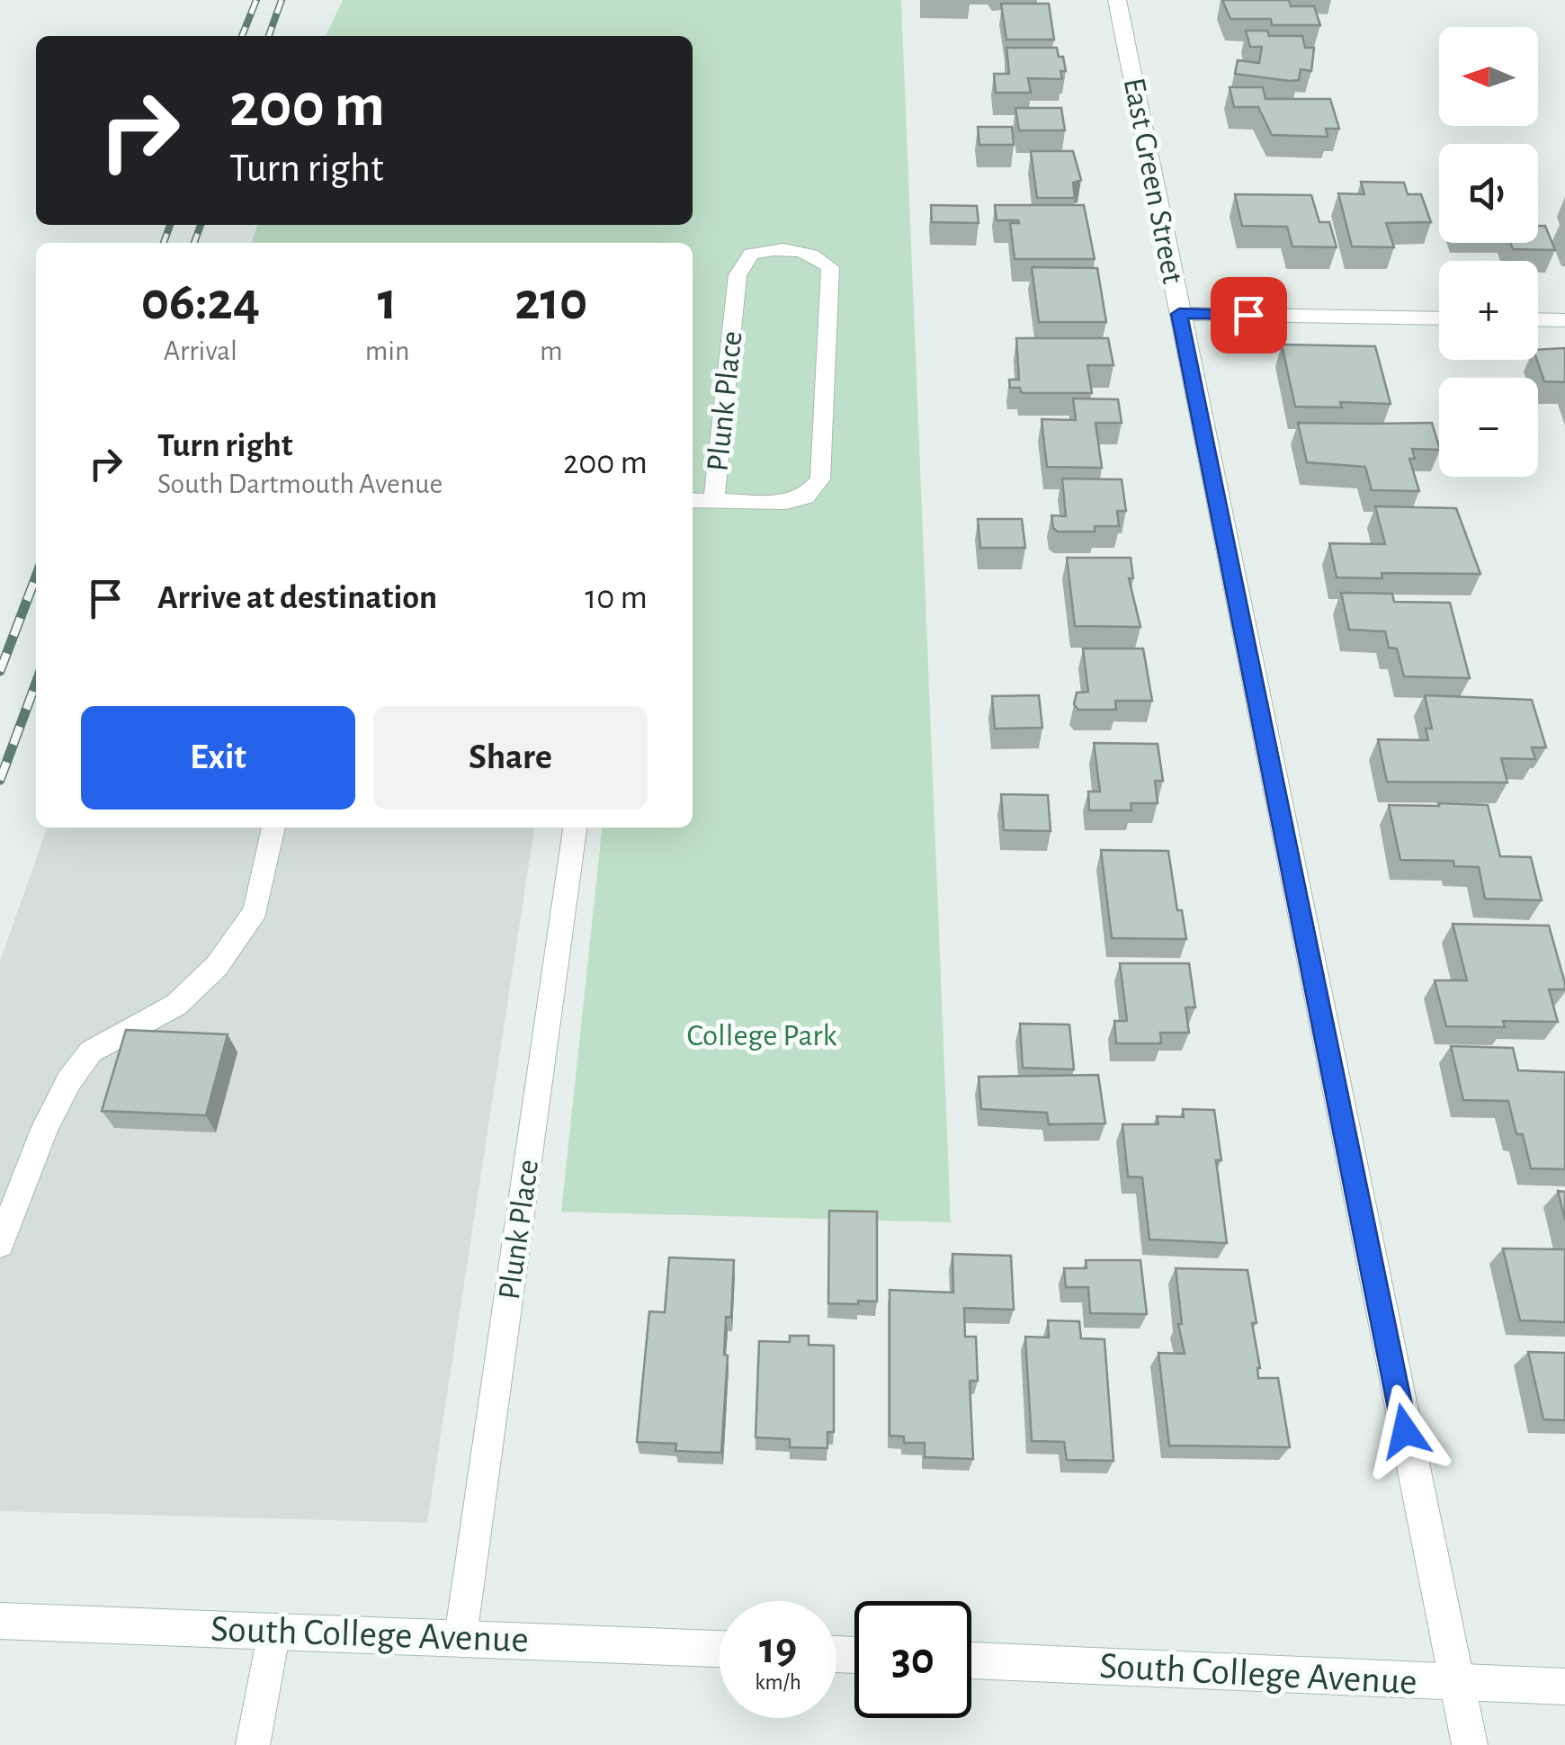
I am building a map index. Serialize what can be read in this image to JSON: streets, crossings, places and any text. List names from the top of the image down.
{
  "streets": {
    "street": ["East Green Street", "South College Avenue"],
    "lane": ["Plunk Place"]
  },
  "crossings": [
    ["East Green Street", "South College Avenue"],
    ["Plunk Place", "South College Avenue"]
  ],
  "parks": ["College Park"],
  "north": "left",
  "page": {
    "map_buttons": ["+", "−"],
    "turn": ["200 m", "Turn right"],
    "eta": [
      "06:24",
      "Arrival",
      "1",
      "min",
      "210",
      "m"
    ],
    "list": [
      {
        "name": "Turn right",
        "note": "South Dartmouth Avenue",
        "value": "200 m"
      },
      {
        "name": "Arrive at destination",
        "value": "10 m"
      }
    ],
    "buttons": ["Exit", "Share"],
    "speed": "19 km/h",
    "limit": "30"
  }
}
